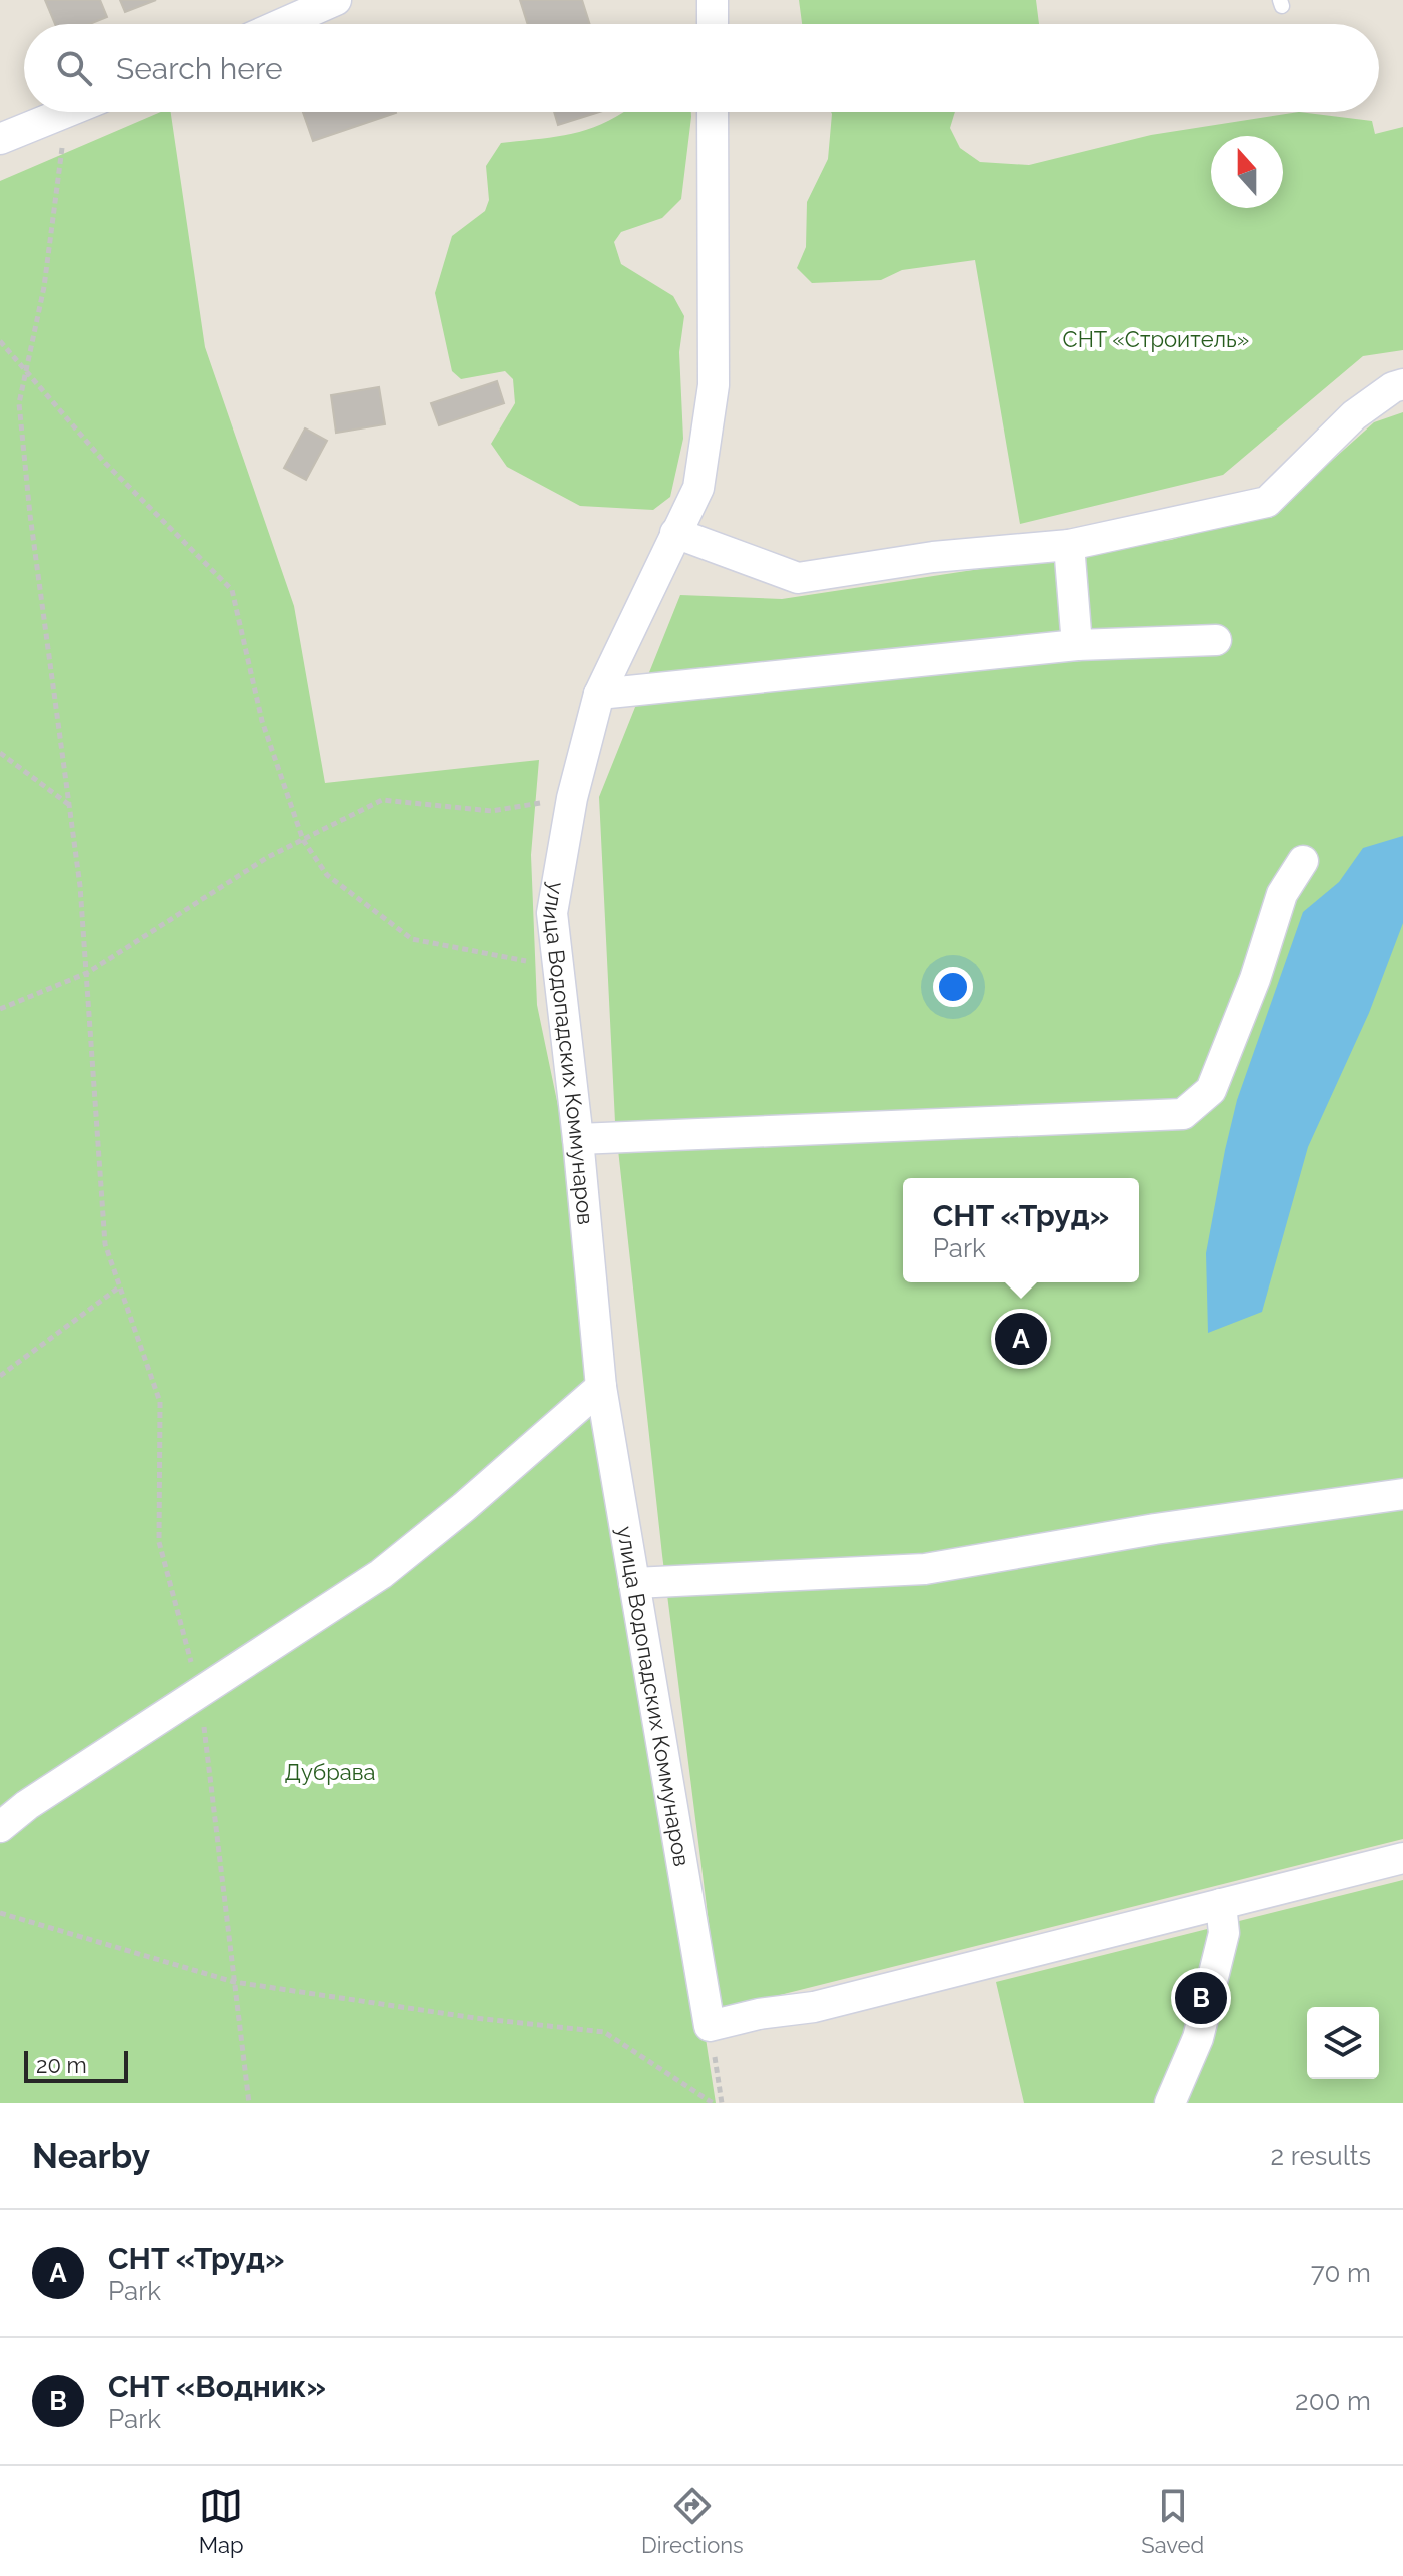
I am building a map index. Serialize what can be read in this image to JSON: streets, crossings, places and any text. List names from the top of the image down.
{
  "streets": {
    "street": ["улица Водопадских Коммунаров"]
  },
  "parks": ["СНТ «Строитель»", "Дубрава"],
  "scale_bar": "20 m",
  "north": "top",
  "page": {
    "search": "Search here",
    "popup": ["СНТ «Труд»", "Park"],
    "pins": ["A", "B"],
    "scale": "20 m",
    "heading": ["Nearby", "2 results"],
    "list": [
      {
        "mark": "A",
        "name": "СНТ «Труд»",
        "note": "Park",
        "value": "70 m"
      },
      {
        "mark": "B",
        "name": "СНТ «Водник»",
        "note": "Park",
        "value": "200 m"
      }
    ],
    "nav": ["Map", "Directions", "Saved"]
  }
}
